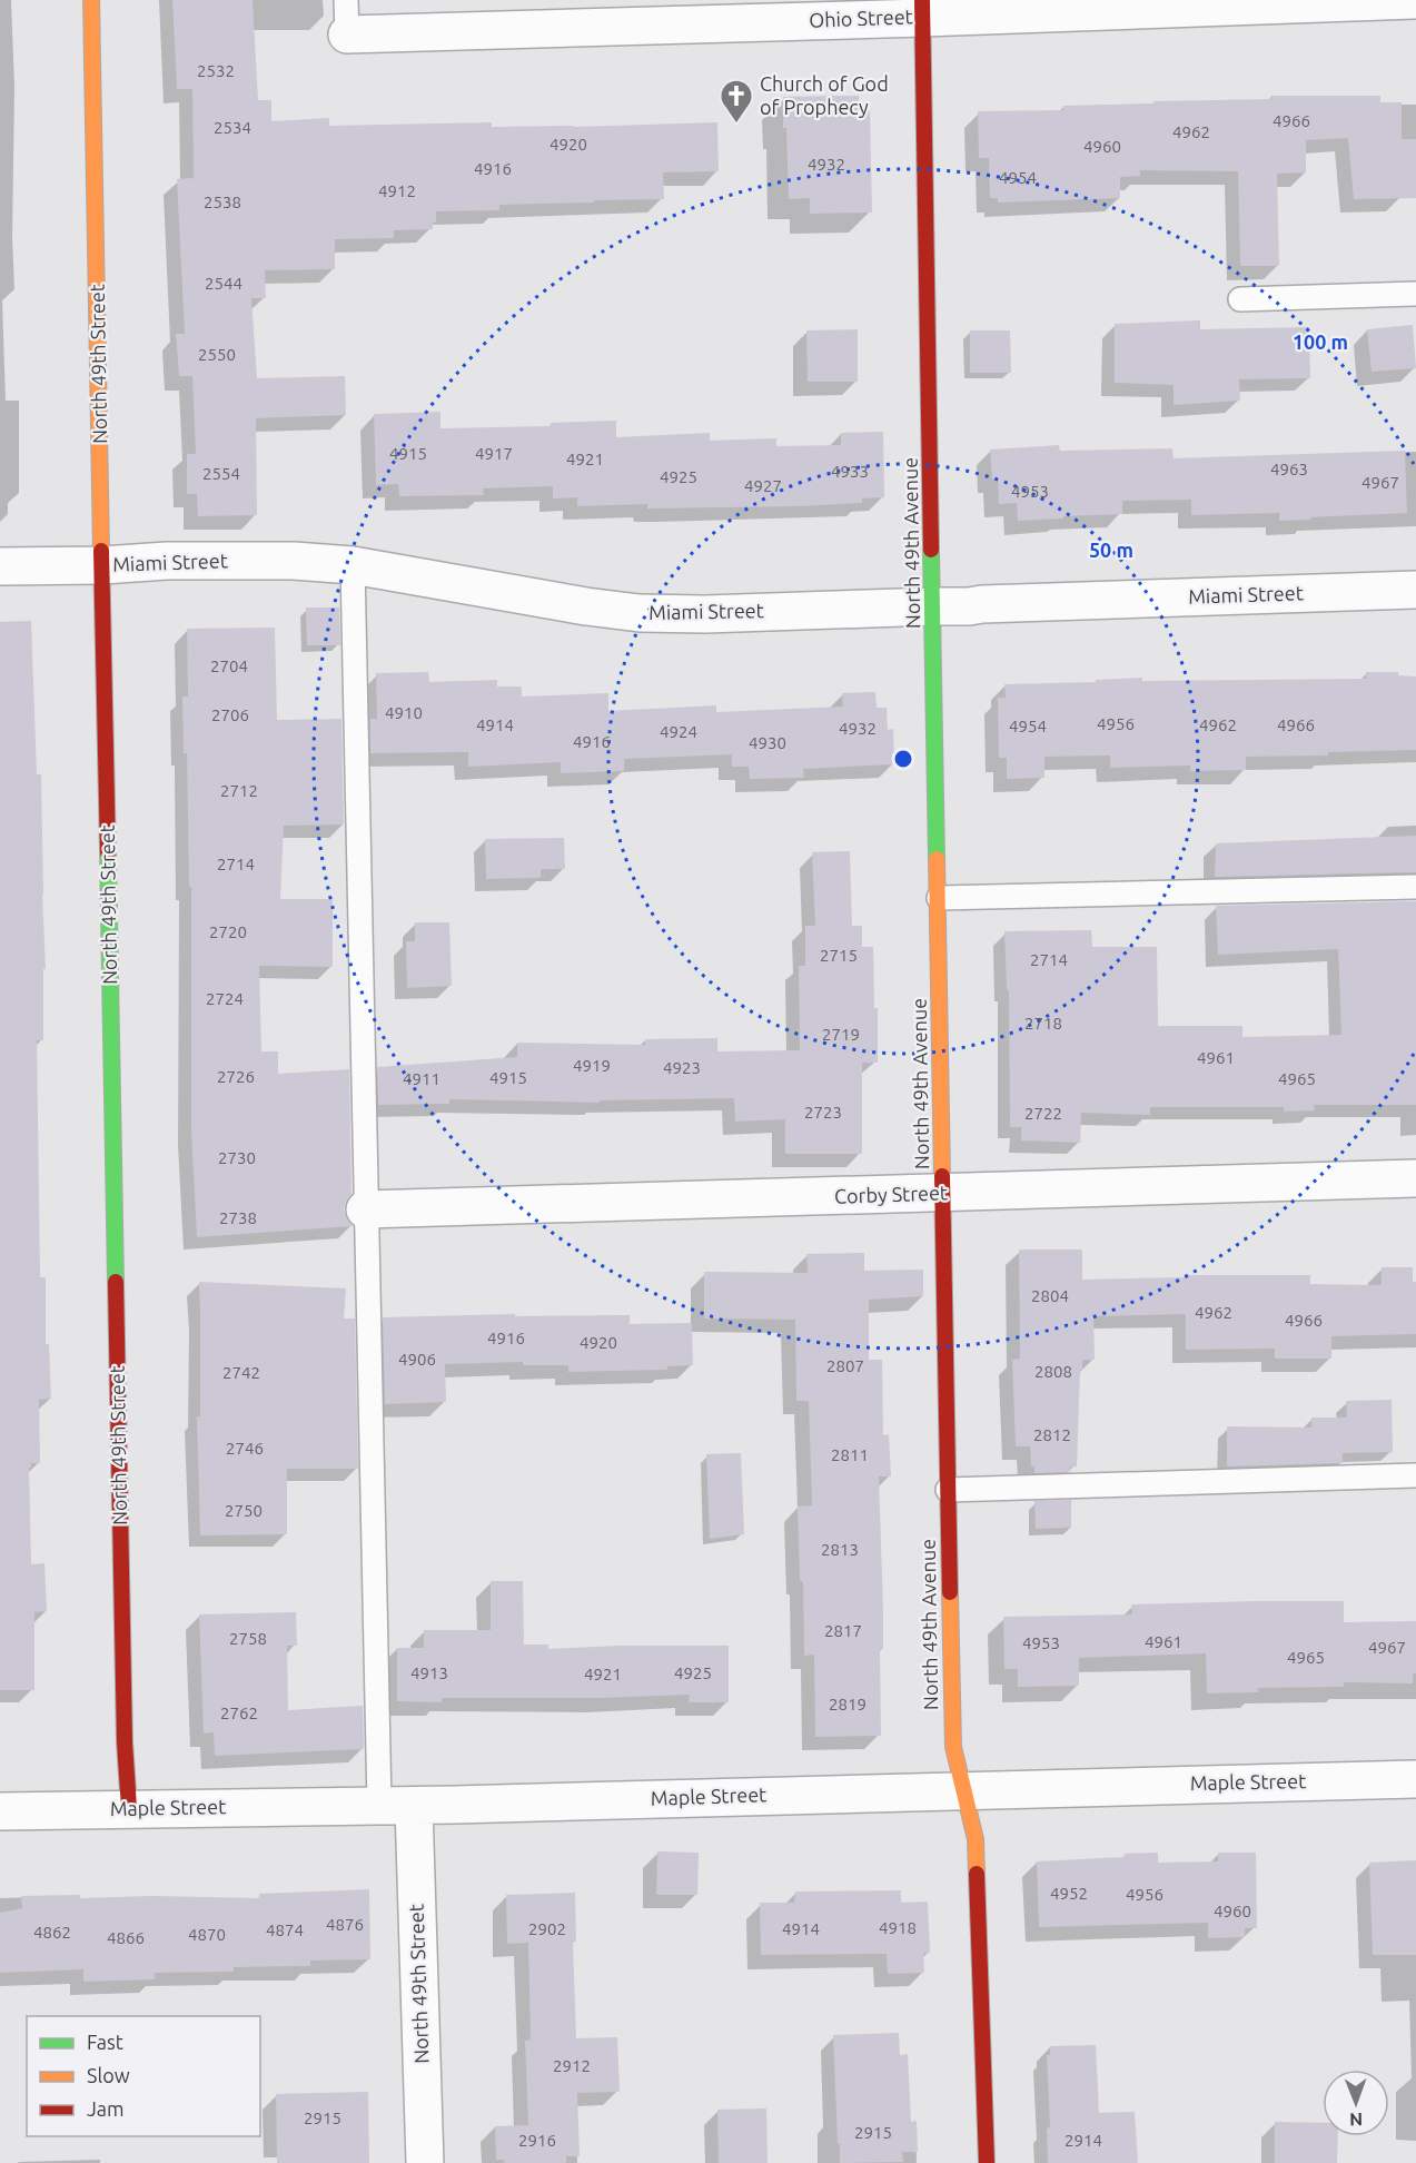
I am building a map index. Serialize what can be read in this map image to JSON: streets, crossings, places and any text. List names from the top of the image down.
{
  "streets": {
    "street": [
      "Ohio Street",
      "North 49th Street",
      "North 49th Avenue",
      "Miami Street",
      "Corby Street",
      "Maple Street"
    ]
  },
  "crossings": [
    ["Ohio Street", "North 49th Avenue"],
    ["North 49th Street", "Miami Street"],
    ["North 49th Street", "Maple Street"],
    ["North 49th Avenue", "Miami Street"],
    ["North 49th Avenue", "Corby Street"],
    ["North 49th Avenue", "Maple Street"]
  ],
  "places": {
    "church": ["Church of God of Prophecy"]
  },
  "house_numbers": [
    "2532",
    "4966",
    "2534",
    "4962",
    "4920",
    "4960",
    "4932",
    "4916",
    "4954",
    "4912",
    "2538",
    "2544",
    "2550",
    "4915",
    "4917",
    "4921",
    "4963",
    "4933",
    "2554",
    "4925",
    "4967",
    "4927",
    "4953",
    "2704",
    "4910",
    "2706",
    "4956",
    "4914",
    "4962",
    "4966",
    "4954",
    "4932",
    "4924",
    "4916",
    "4930",
    "2712",
    "2714",
    "2720",
    "2715",
    "2714",
    "2724",
    "2718",
    "2719",
    "4961",
    "4919",
    "4923",
    "2726",
    "4915",
    "4911",
    "4965",
    "2723",
    "2722",
    "2730",
    "2738",
    "2804",
    "4962",
    "4966",
    "4916",
    "4920",
    "4906",
    "2807",
    "2808",
    "2742",
    "2812",
    "2746",
    "2811",
    "2750",
    "2813",
    "2817",
    "2758",
    "4961",
    "4953",
    "4967",
    "4965",
    "4913",
    "4925",
    "4921",
    "2819",
    "2762",
    "4952",
    "4956",
    "4960",
    "4876",
    "4918",
    "2902",
    "4914",
    "4874",
    "4862",
    "4870",
    "4866",
    "2912",
    "2915",
    "2915",
    "2916",
    "2914"
  ],
  "legend": ["Fast", "Slow", "Jam"],
  "north": "bottom",
  "rings": ["100 m", "50 m"]
}
